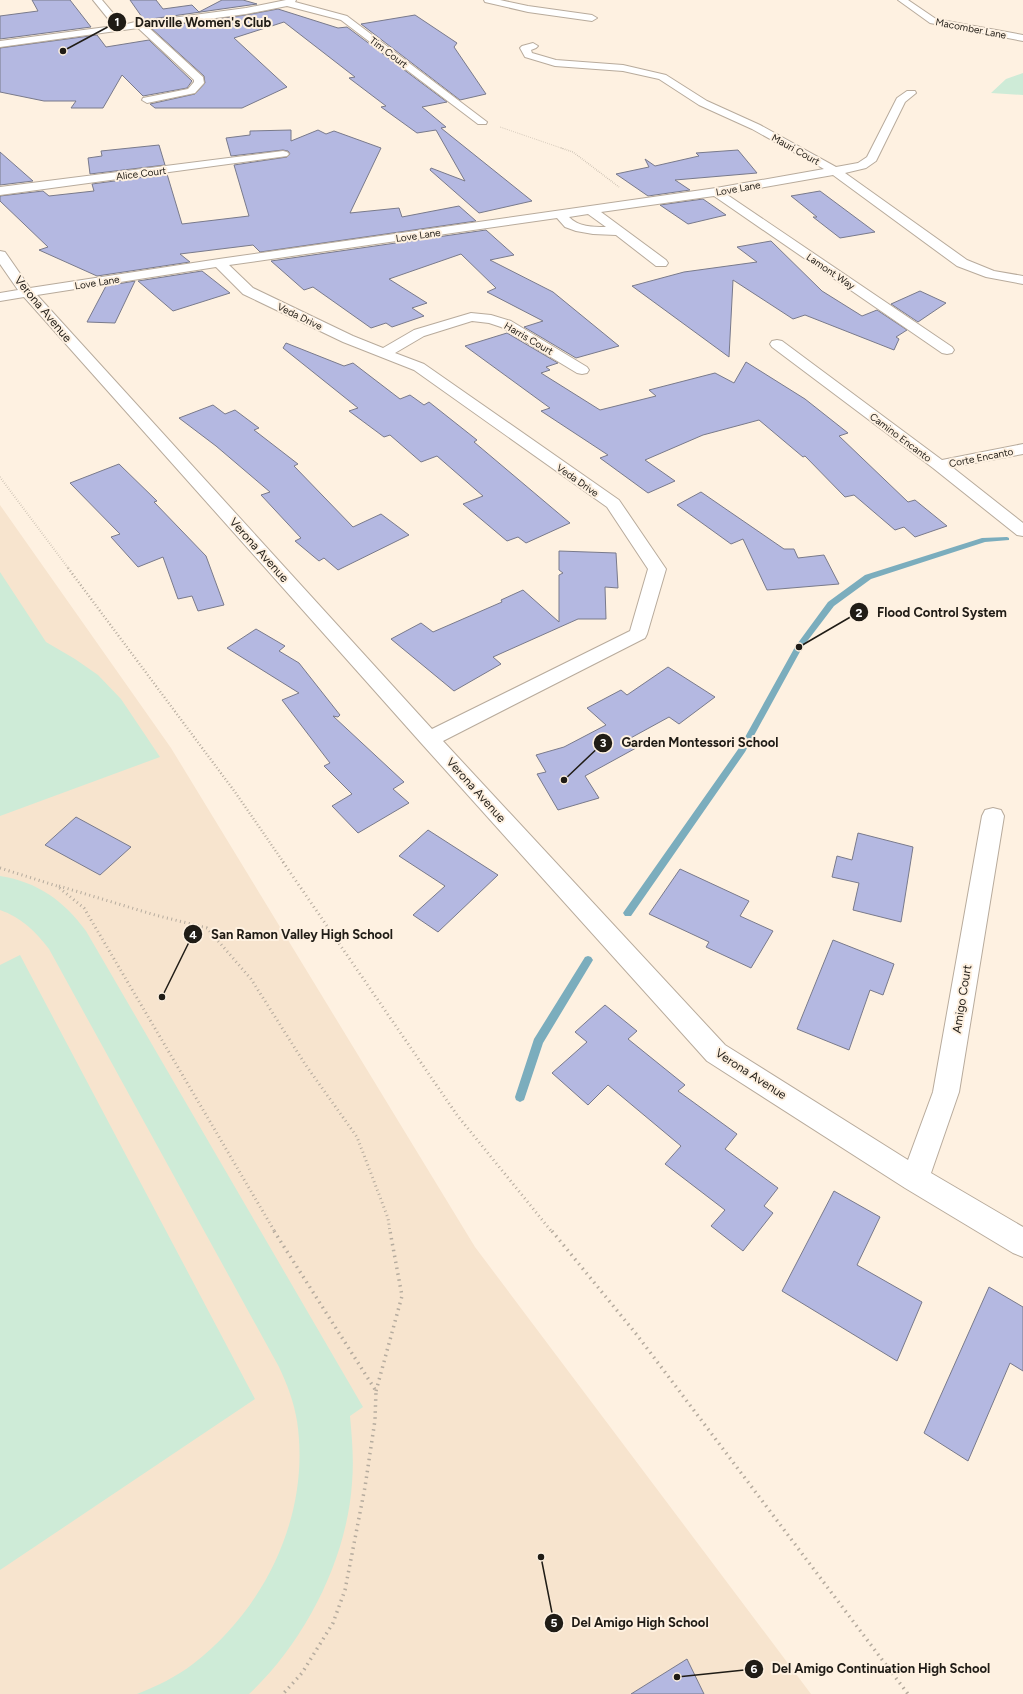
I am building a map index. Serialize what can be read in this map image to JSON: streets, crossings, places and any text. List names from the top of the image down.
{
  "streets": {
    "street": [
      "Macomber Lane",
      "Tim Court",
      "Mauri Court",
      "Alice Court",
      "Love Lane",
      "Lamont Way",
      "Verona Avenue",
      "Veda Drive",
      "Harris Court",
      "Camino Encanto",
      "Corte Encanto",
      "Amigo Court"
    ]
  },
  "crossings": [
    ["Mauri Court", "Love Lane"],
    ["Love Lane", "Lamont Way"],
    ["Love Lane", "Verona Avenue"],
    ["Love Lane", "Veda Drive"],
    ["Verona Avenue", "Veda Drive"],
    ["Verona Avenue", "Amigo Court"],
    ["Veda Drive", "Harris Court"],
    ["Camino Encanto", "Corte Encanto"]
  ],
  "places": [
    "Danville Women's Club",
    "Flood Control System",
    "Garden Montessori School",
    "San Ramon Valley High School",
    "Del Amigo High School",
    "Del Amigo Continuation High School"
  ]
}
